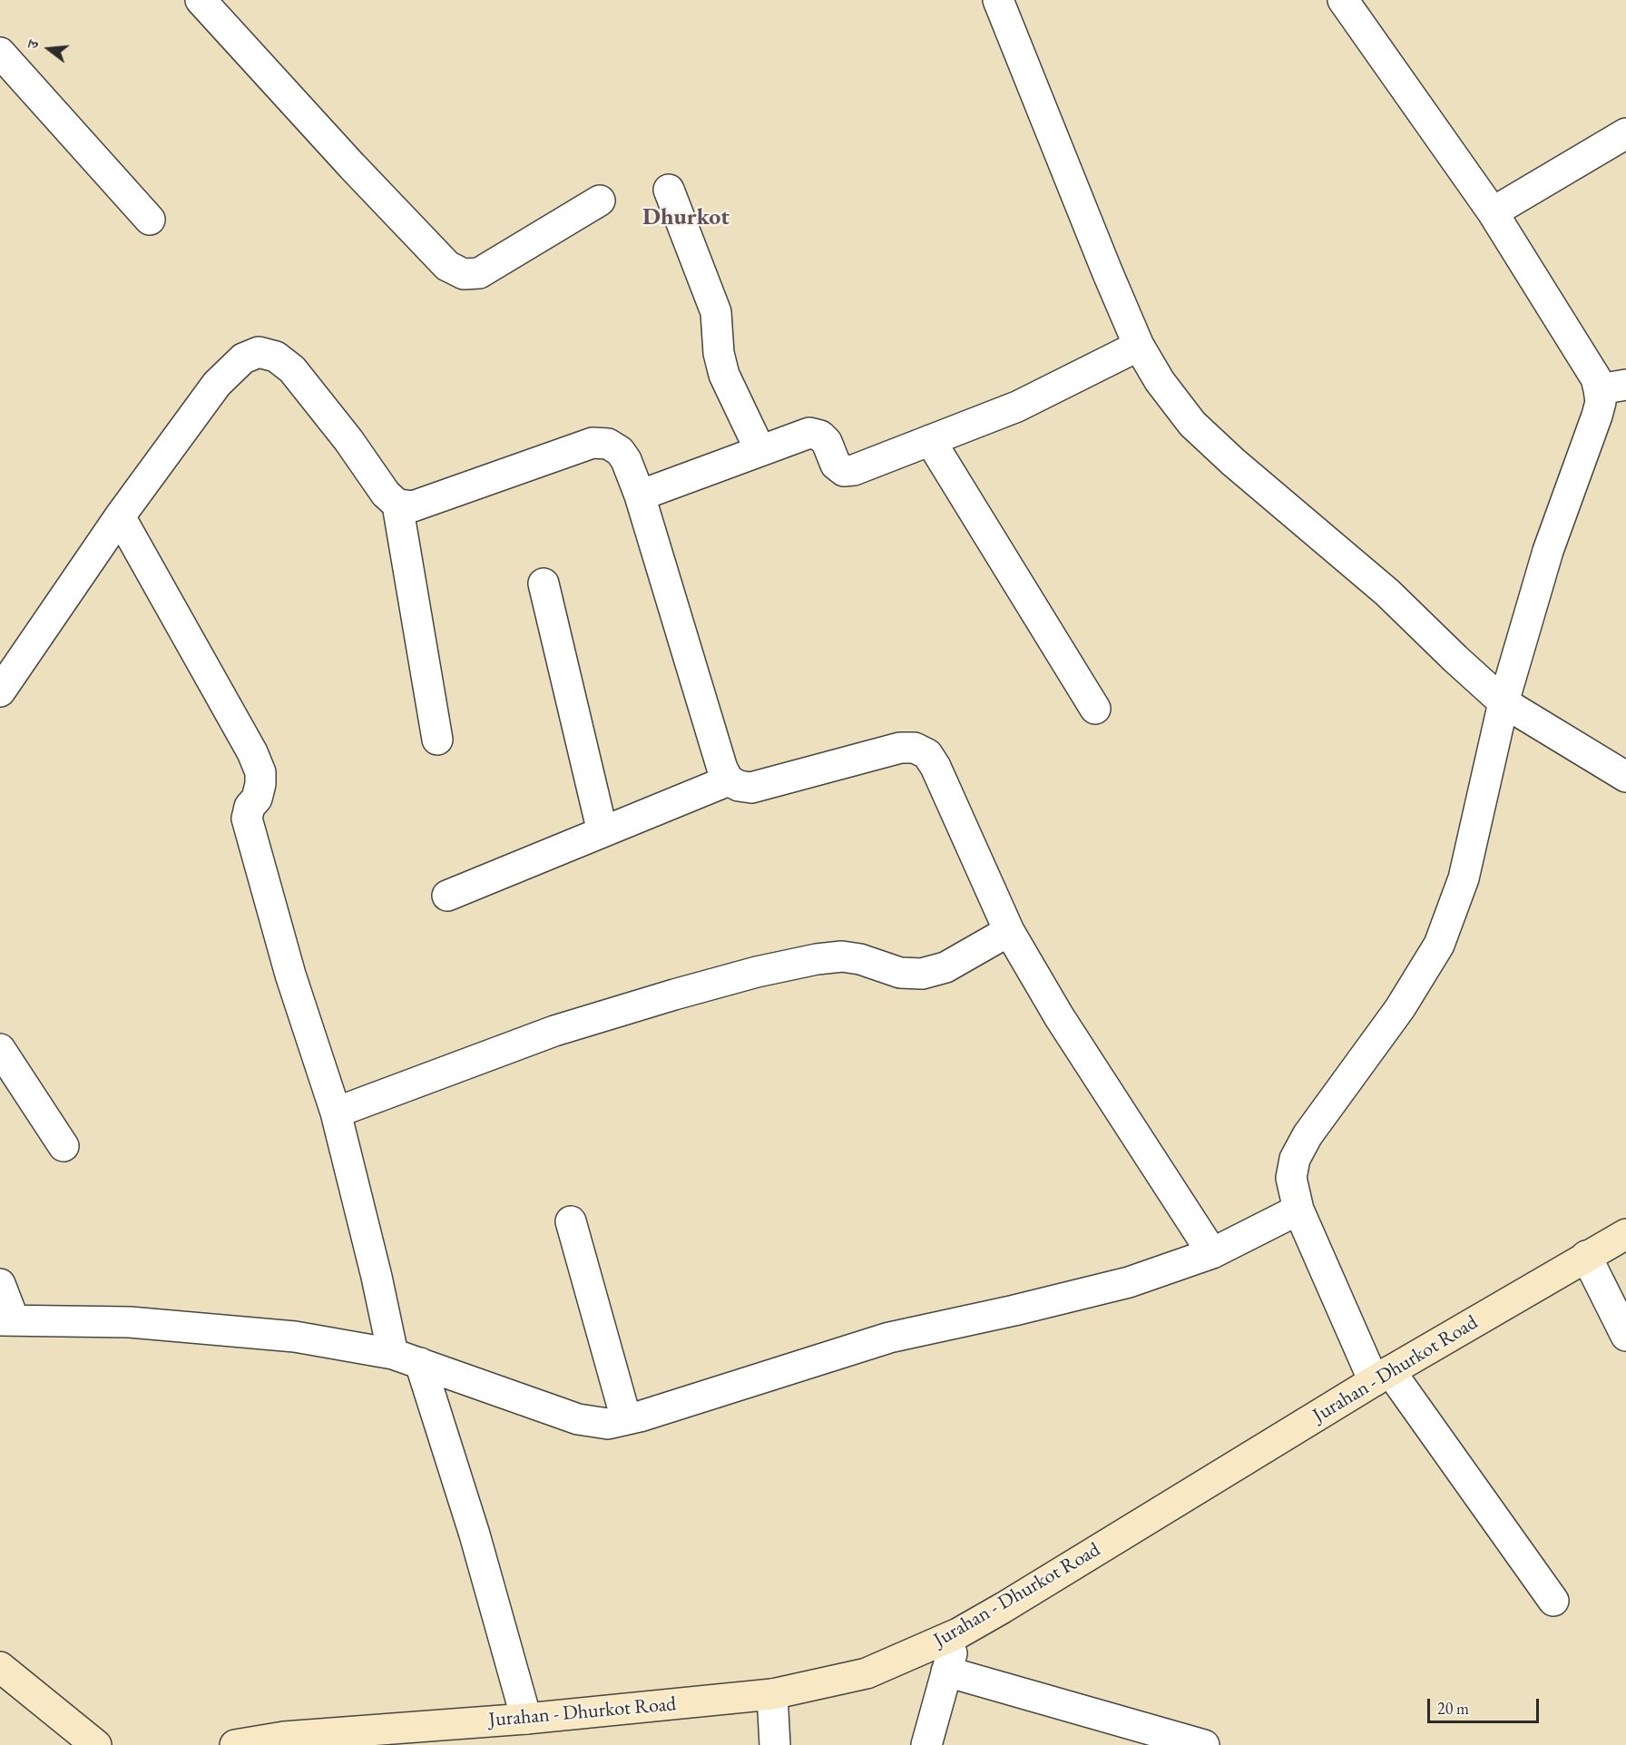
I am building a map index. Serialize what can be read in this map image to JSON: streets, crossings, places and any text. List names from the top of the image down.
{
  "streets": {
    "street": ["Jurahan - Dhurkot Road"]
  },
  "districts": ["Dhurkot"],
  "scale_bar": "20 m",
  "north": "left"
}
